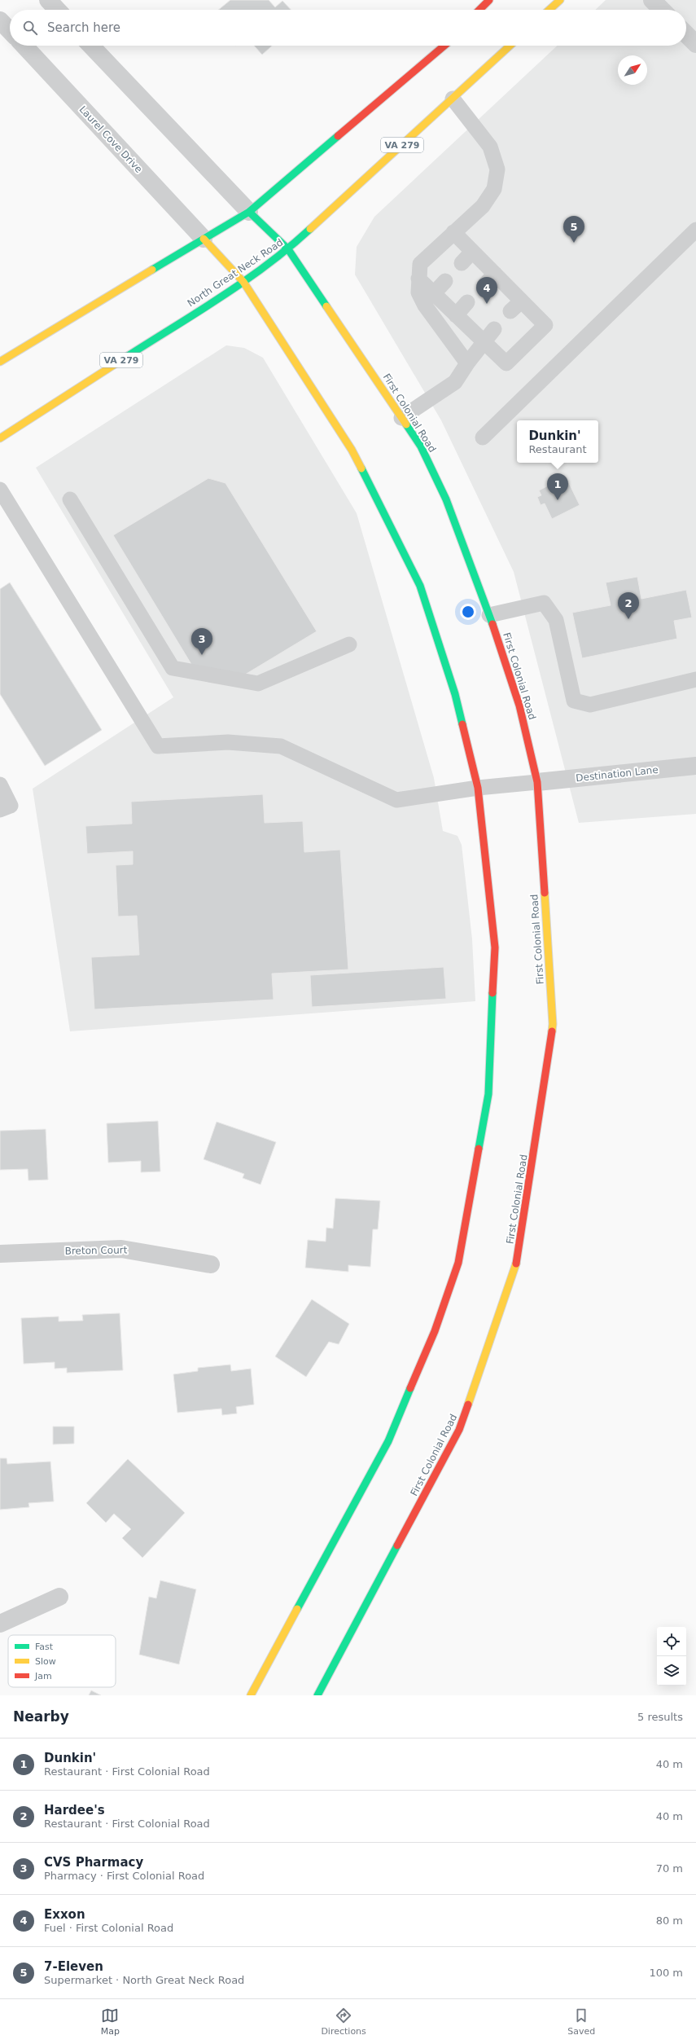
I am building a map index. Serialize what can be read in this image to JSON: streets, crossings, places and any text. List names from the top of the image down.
{
  "streets": {
    "main road": ["VA 279", "North Great Neck Road", "First Colonial Road"],
    "street": ["Laurel Cove Drive", "Destination Lane", "Breton Court"]
  },
  "crossings": [
    ["North Great Neck Road", "First Colonial Road"],
    ["First Colonial Road", "Destination Lane"]
  ],
  "legend": ["Fast", "Slow", "Jam"],
  "north": "top right",
  "page": {
    "search": "Search here",
    "pins": [
      "5",
      "4",
      "1",
      "2",
      "3"
    ],
    "popup": ["Dunkin'", "Restaurant"],
    "heading": ["Nearby", "5 results"],
    "list": [
      {
        "mark": "1",
        "name": "Dunkin'",
        "note": "Restaurant · First Colonial Road",
        "value": "40 m"
      },
      {
        "mark": "2",
        "name": "Hardee's",
        "note": "Restaurant · First Colonial Road",
        "value": "40 m"
      },
      {
        "mark": "3",
        "name": "CVS Pharmacy",
        "note": "Pharmacy · First Colonial Road",
        "value": "70 m"
      },
      {
        "mark": "4",
        "name": "Exxon",
        "note": "Fuel · First Colonial Road",
        "value": "80 m"
      },
      {
        "mark": "5",
        "name": "7-Eleven",
        "note": "Supermarket · North Great Neck Road",
        "value": "100 m"
      }
    ],
    "nav": ["Map", "Directions", "Saved"]
  }
}
